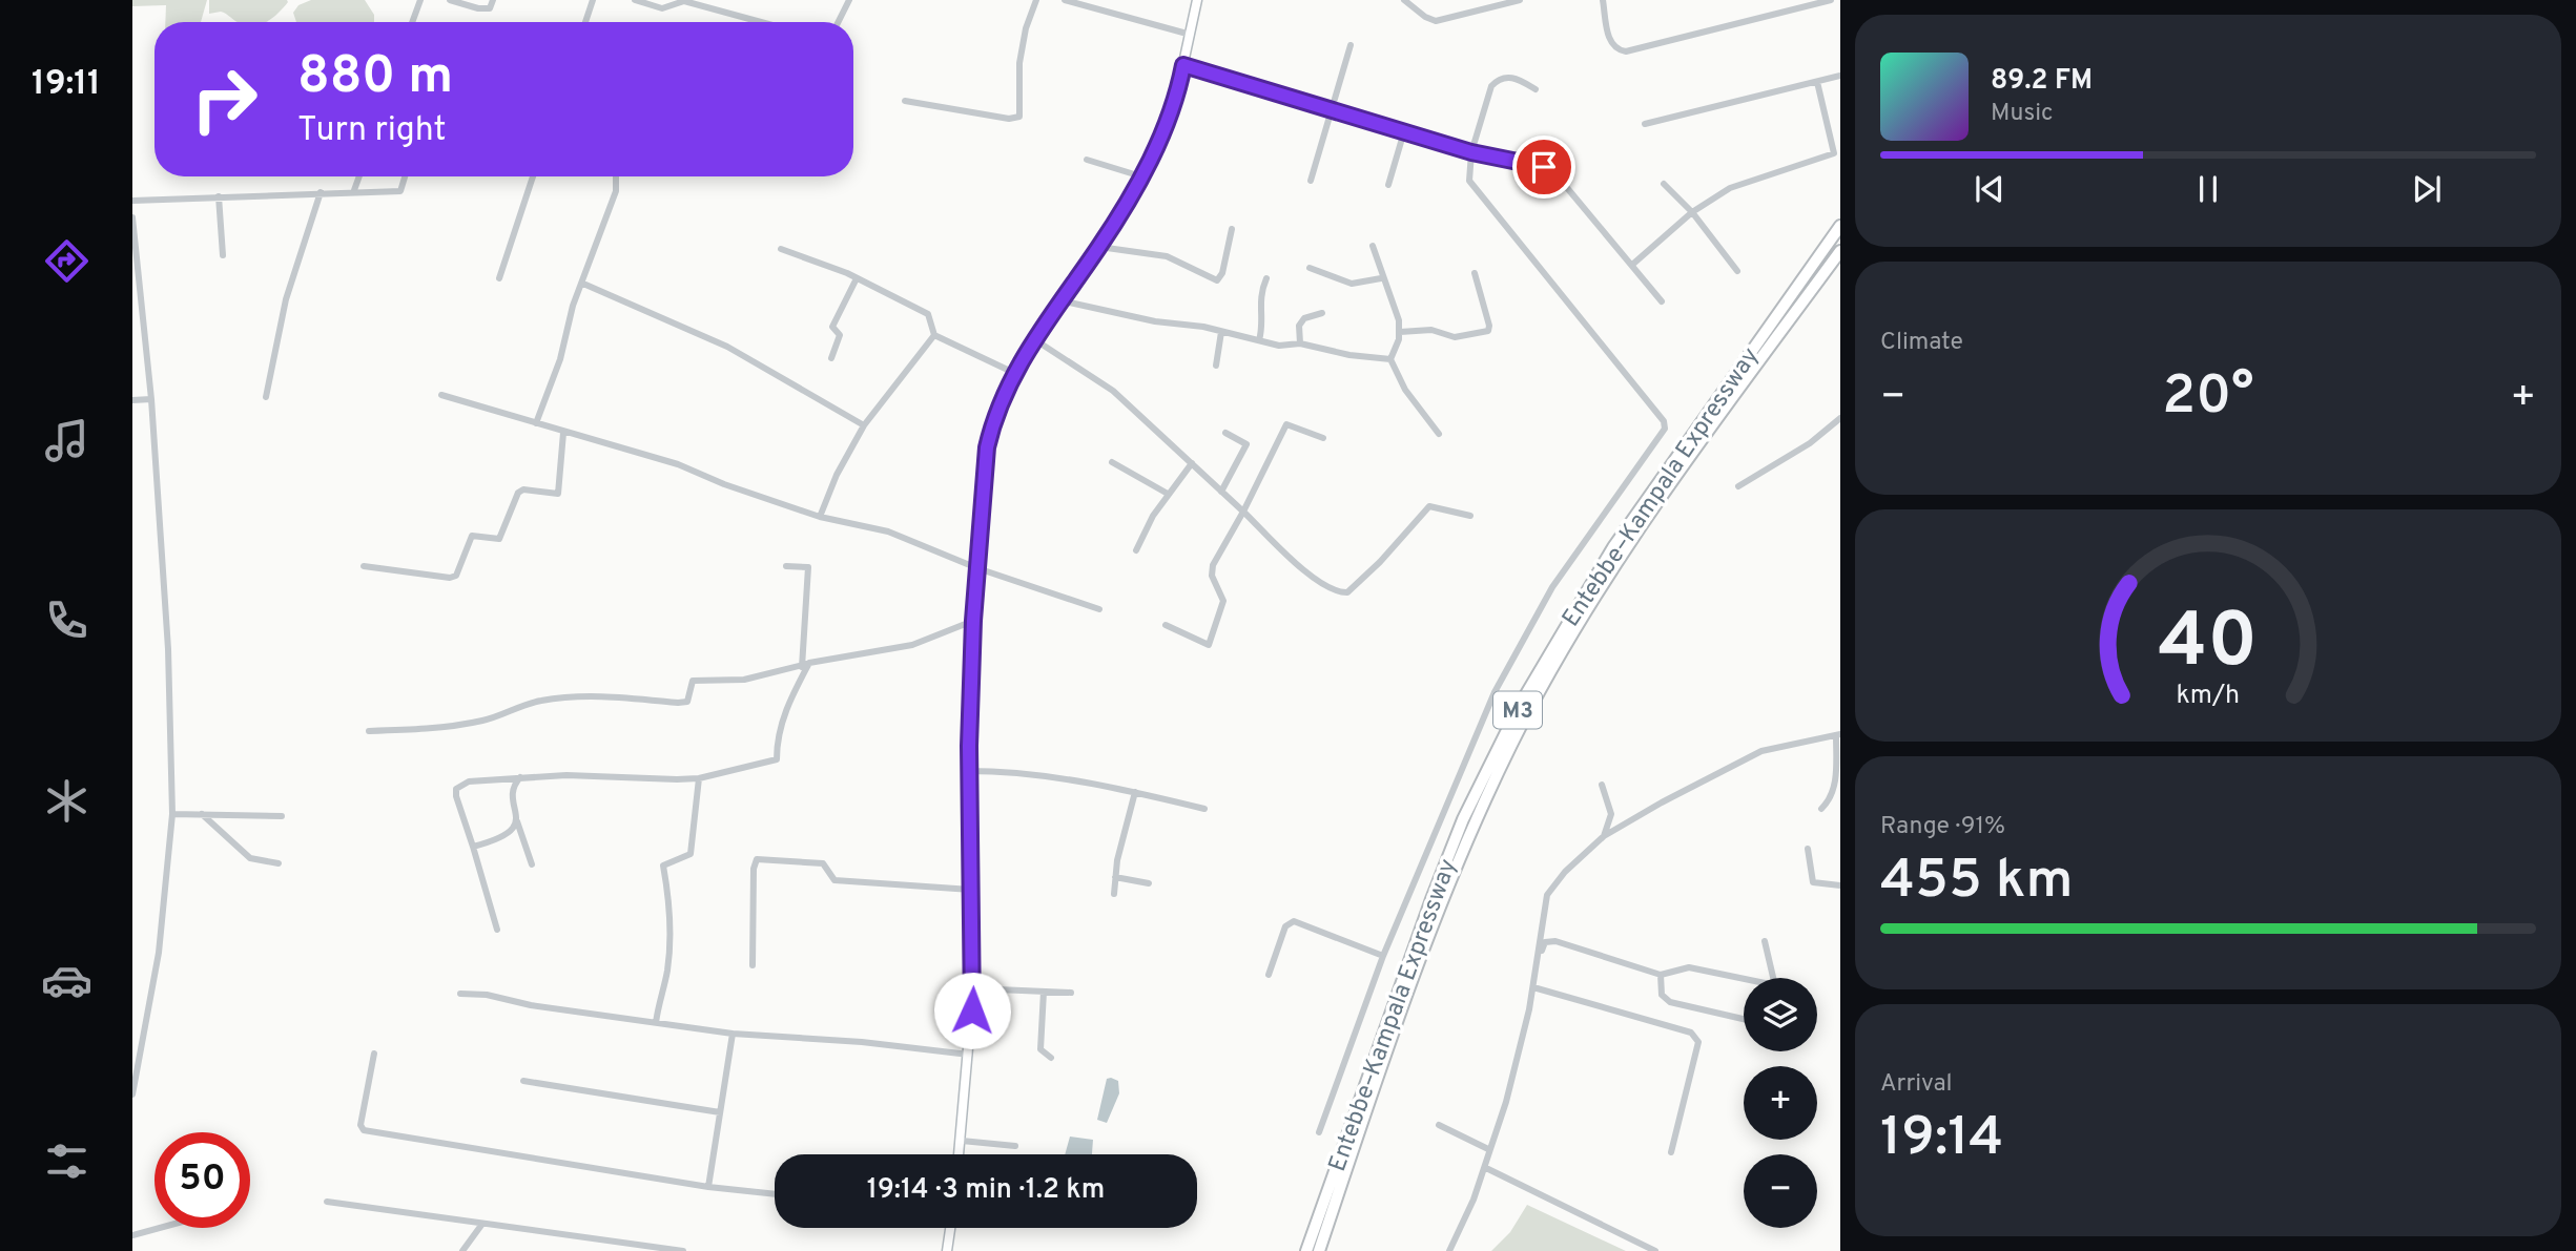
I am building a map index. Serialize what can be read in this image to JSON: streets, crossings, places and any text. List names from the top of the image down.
{
  "streets": {
    "highway": ["Entebbe–Kampala Expressway", "M3"]
  },
  "page": {
    "tabs": "19:11",
    "turn": ["880 m", "Turn right"],
    "song": ["89.2 FM", "Music"],
    "tile": [
      "Climate",
      ["Range · 91%", "455 km"],
      ["Arrival", "19:14"]
    ],
    "heat": ["−", "20°", "+"],
    "map_buttons": ["+", "−"],
    "limit": "50",
    "trip": "19:14 · 3 min · 1.2 km",
    "gauge": ["40", "km/h"]
  }
}
